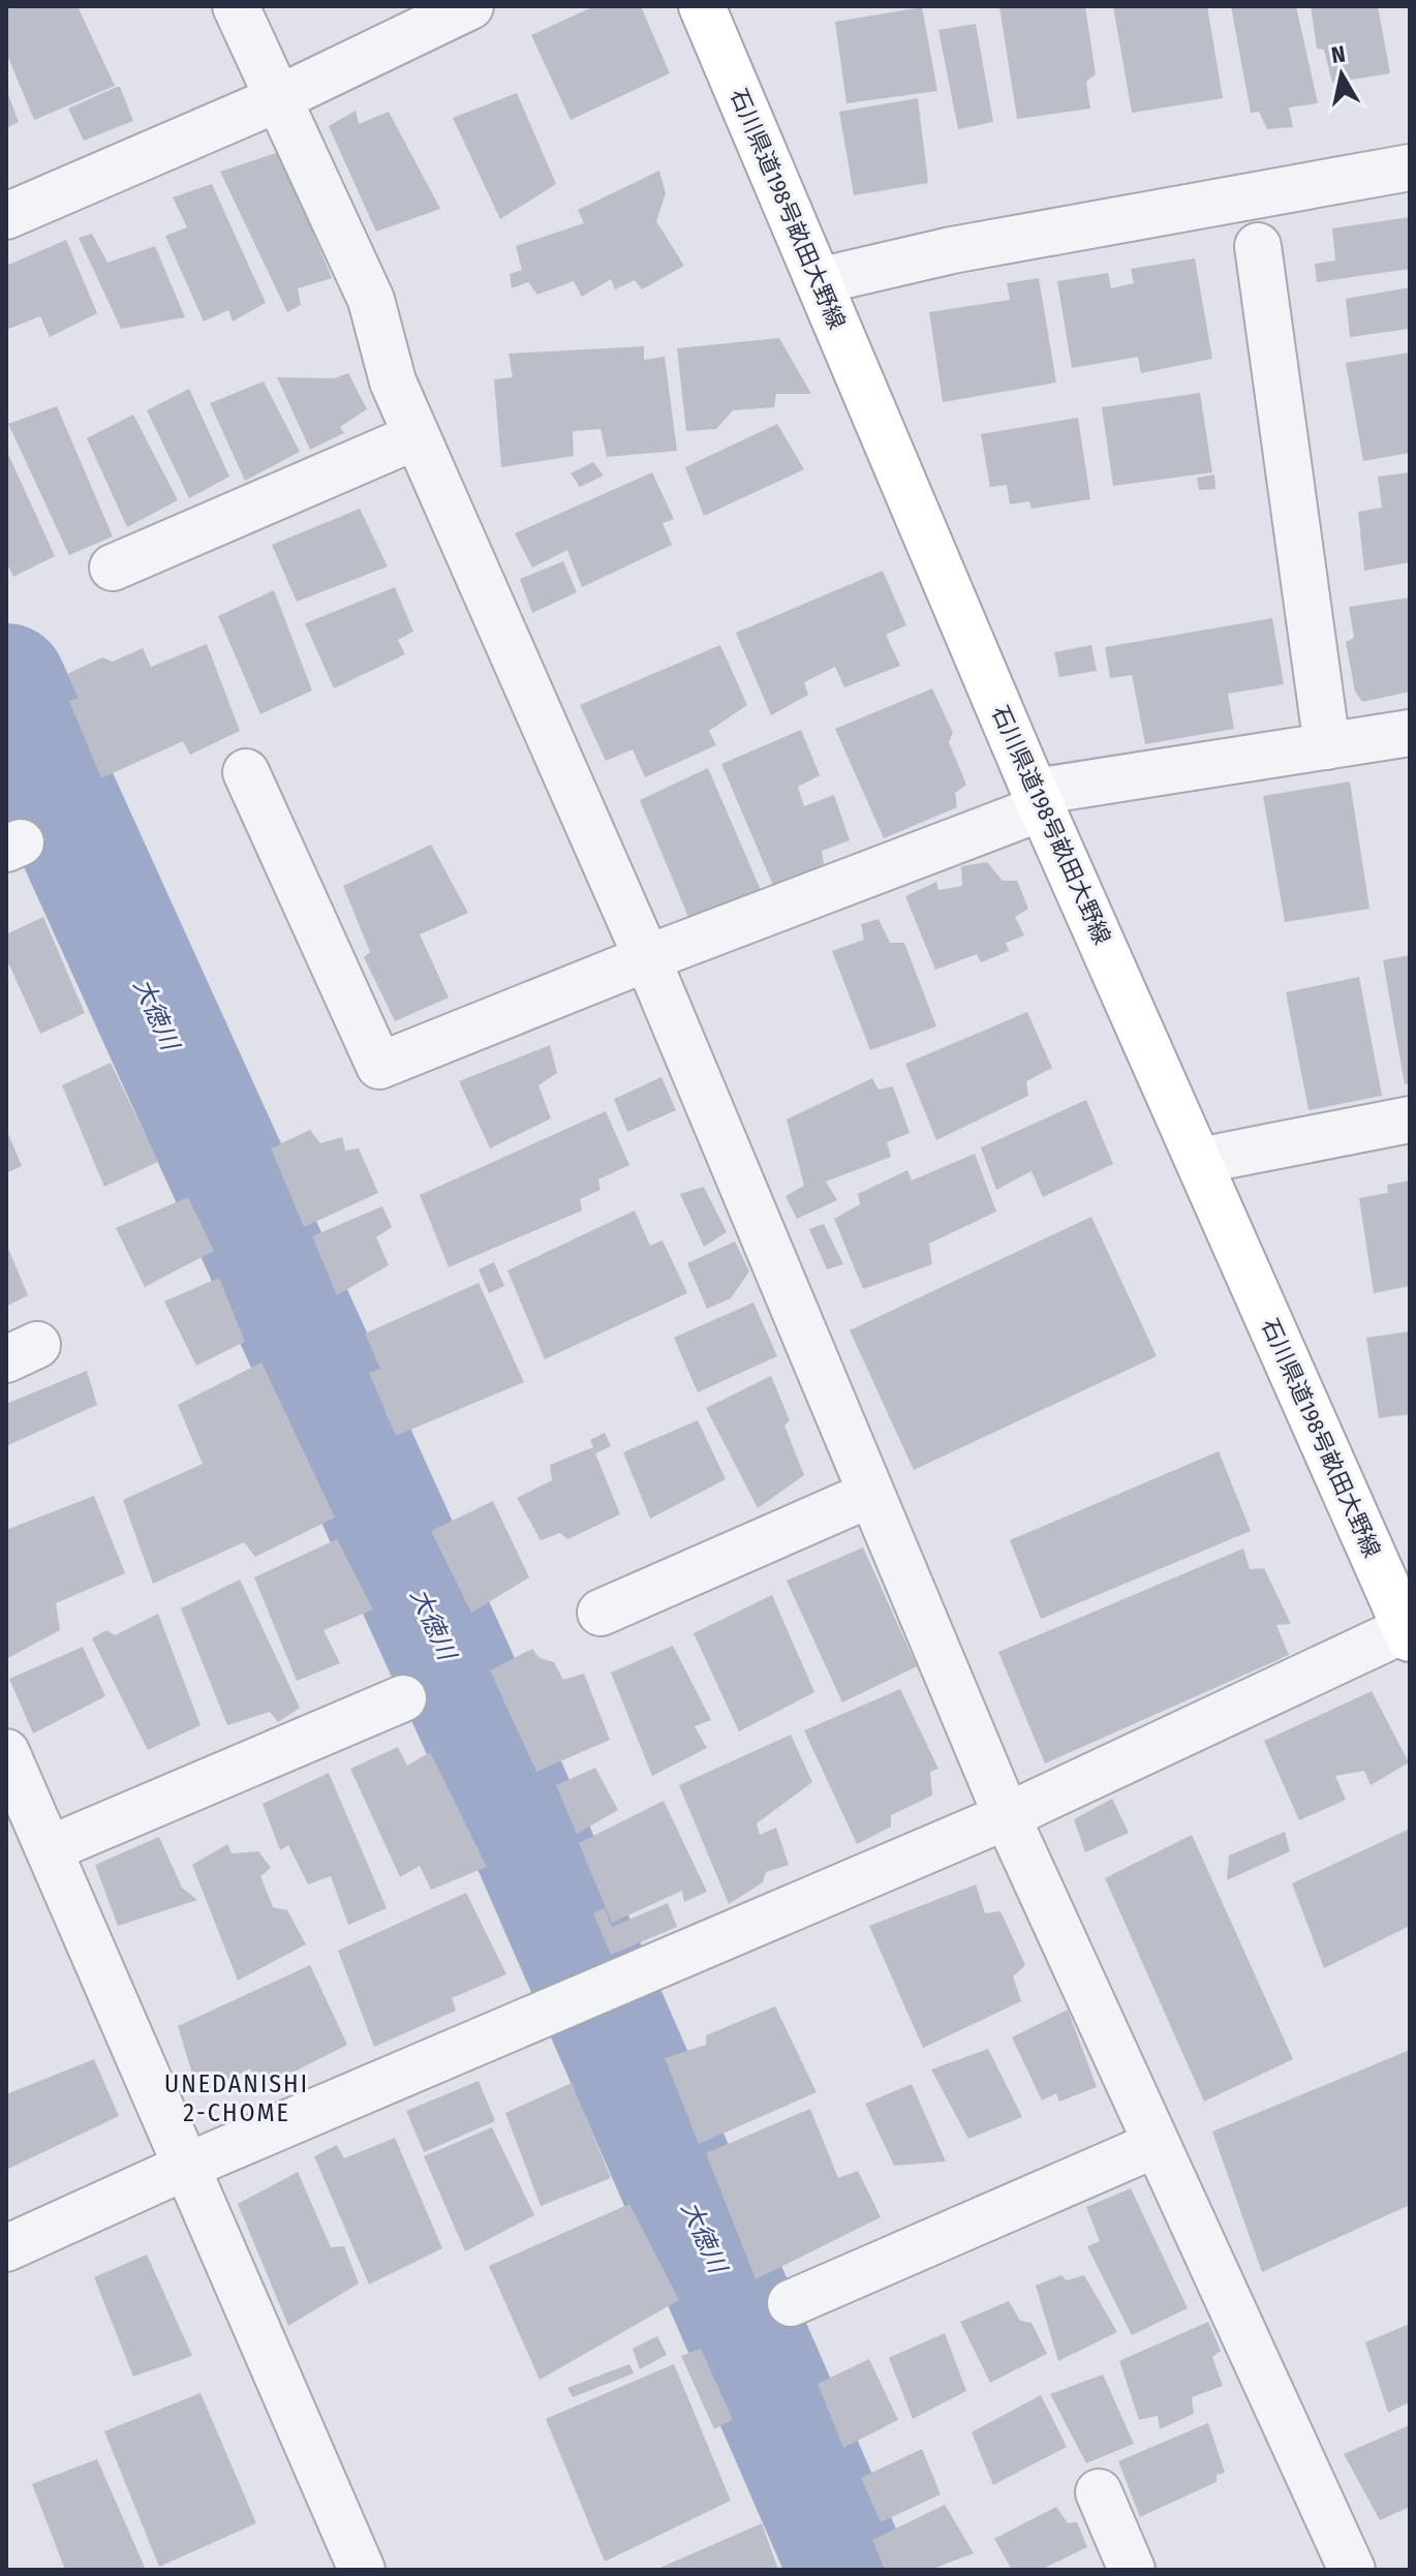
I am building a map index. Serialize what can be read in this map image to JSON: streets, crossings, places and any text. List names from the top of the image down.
{
  "streets": {
    "main road": ["石川県道198号畝田大野線"]
  },
  "districts": ["UNEDANISHI 2-CHOME"],
  "water": ["大徳川"],
  "north": "top"
}
